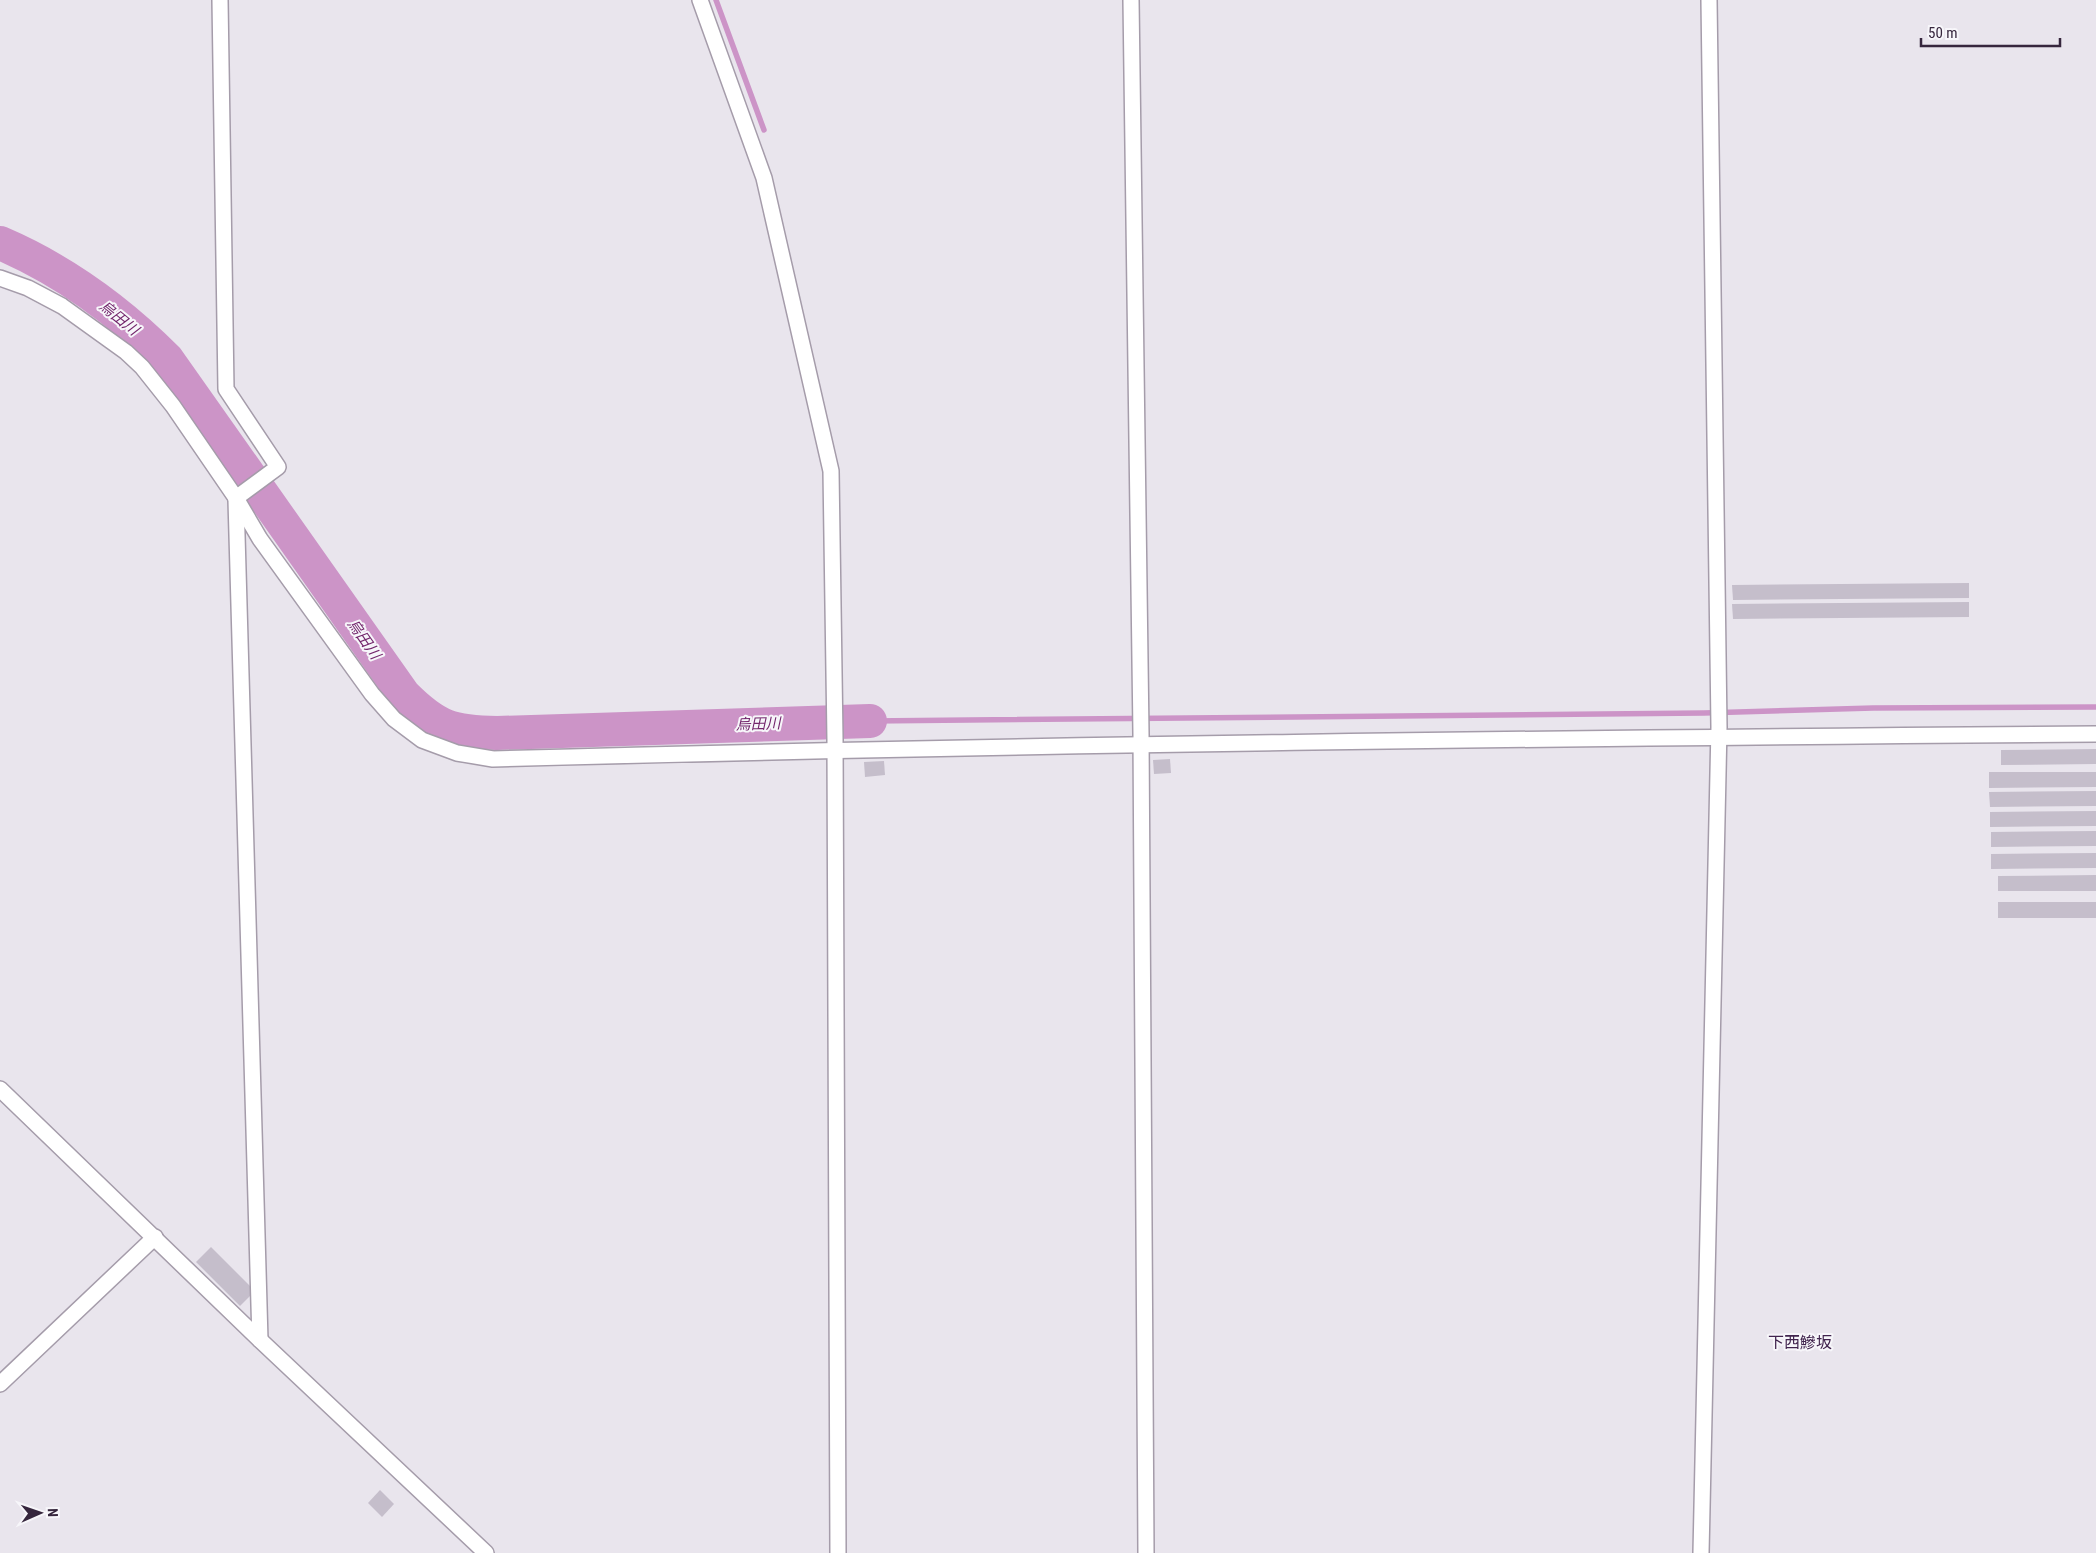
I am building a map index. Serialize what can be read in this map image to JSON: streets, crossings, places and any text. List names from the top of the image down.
{
  "districts": ["下西鰺坂"],
  "water": ["烏田川"],
  "scale_bar": "50 m",
  "north": "right"
}
